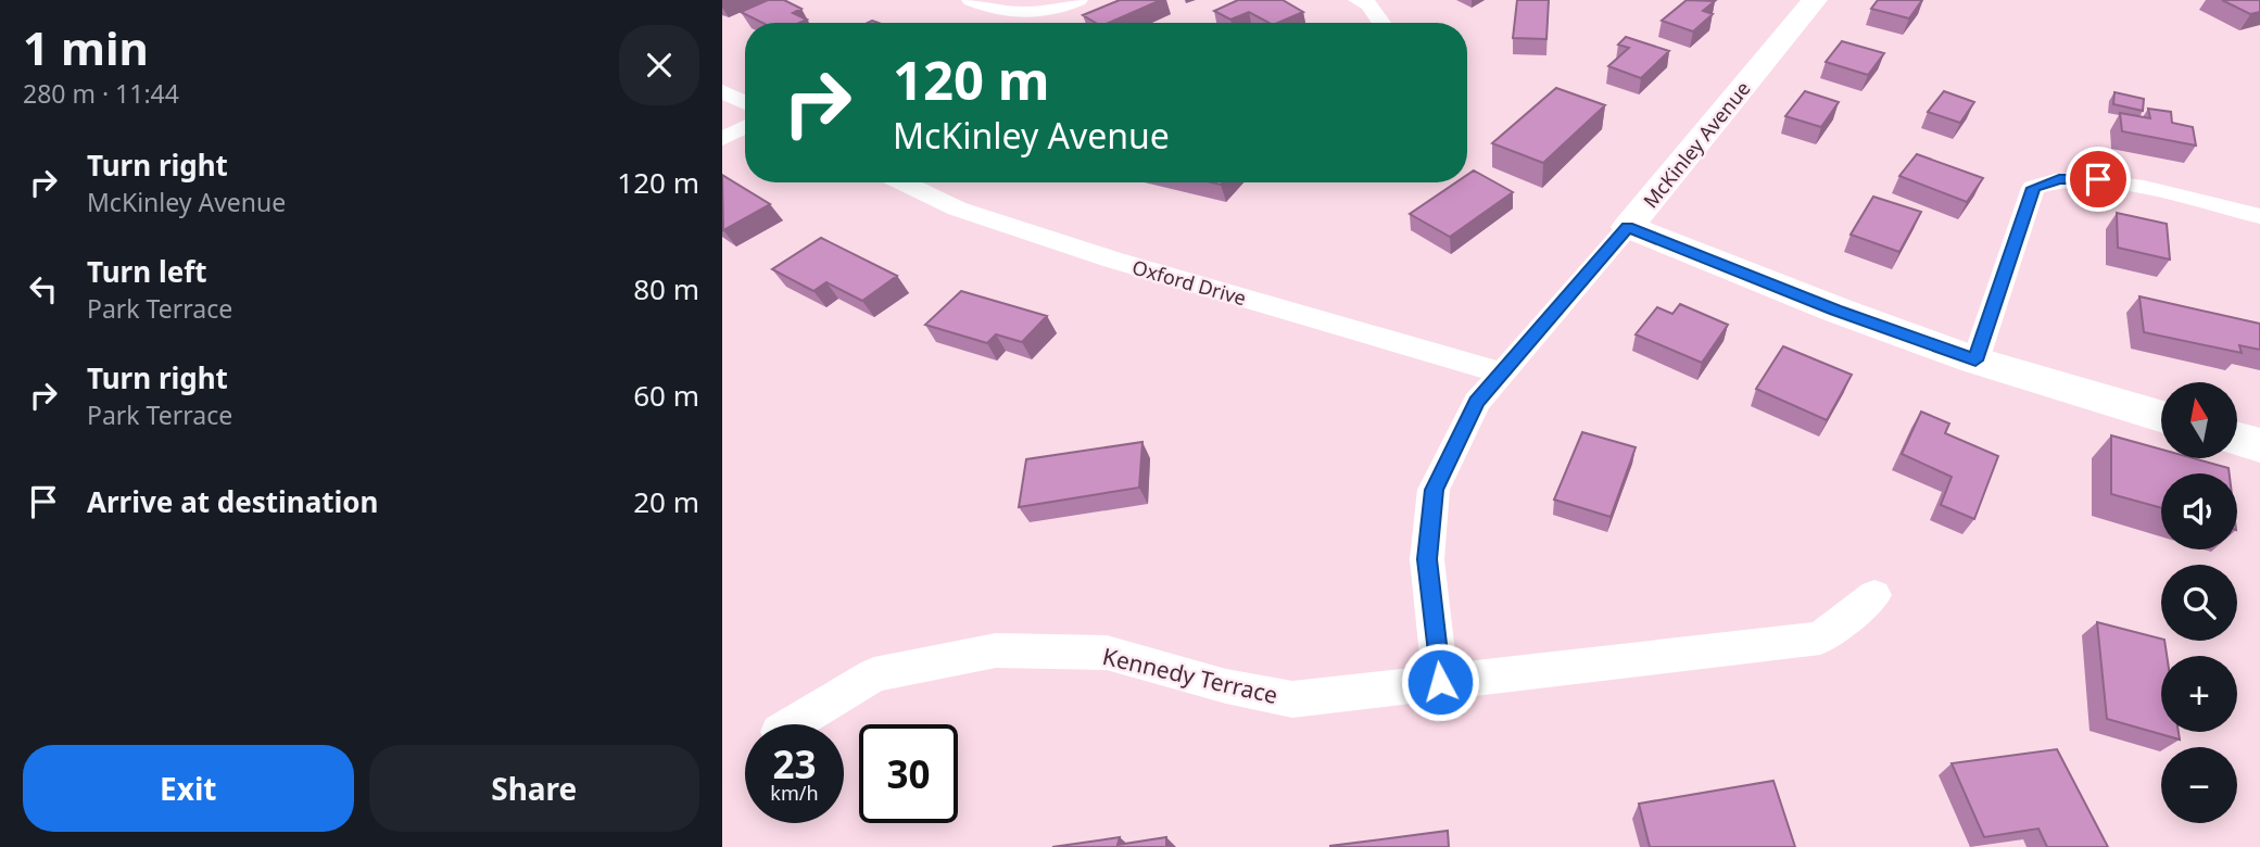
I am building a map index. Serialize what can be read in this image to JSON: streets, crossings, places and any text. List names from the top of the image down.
{
  "streets": {
    "street": ["McKinley Avenue", "Oxford Drive", "Kennedy Terrace"]
  },
  "north": "top",
  "page": {
    "heading": ["1 min", "280 m · 11:44"],
    "turn": ["120 m", "McKinley Avenue"],
    "list": [
      {
        "name": "Turn right",
        "note": "McKinley Avenue",
        "value": "120 m"
      },
      {
        "name": "Turn left",
        "note": "Park Terrace",
        "value": "80 m"
      },
      {
        "name": "Turn right",
        "note": "Park Terrace",
        "value": "60 m"
      },
      {
        "name": "Arrive at destination",
        "value": "20 m"
      }
    ],
    "map_buttons": ["+", "−"],
    "speed": "23 km/h",
    "limit": "30",
    "buttons": ["Exit", "Share"]
  }
}
